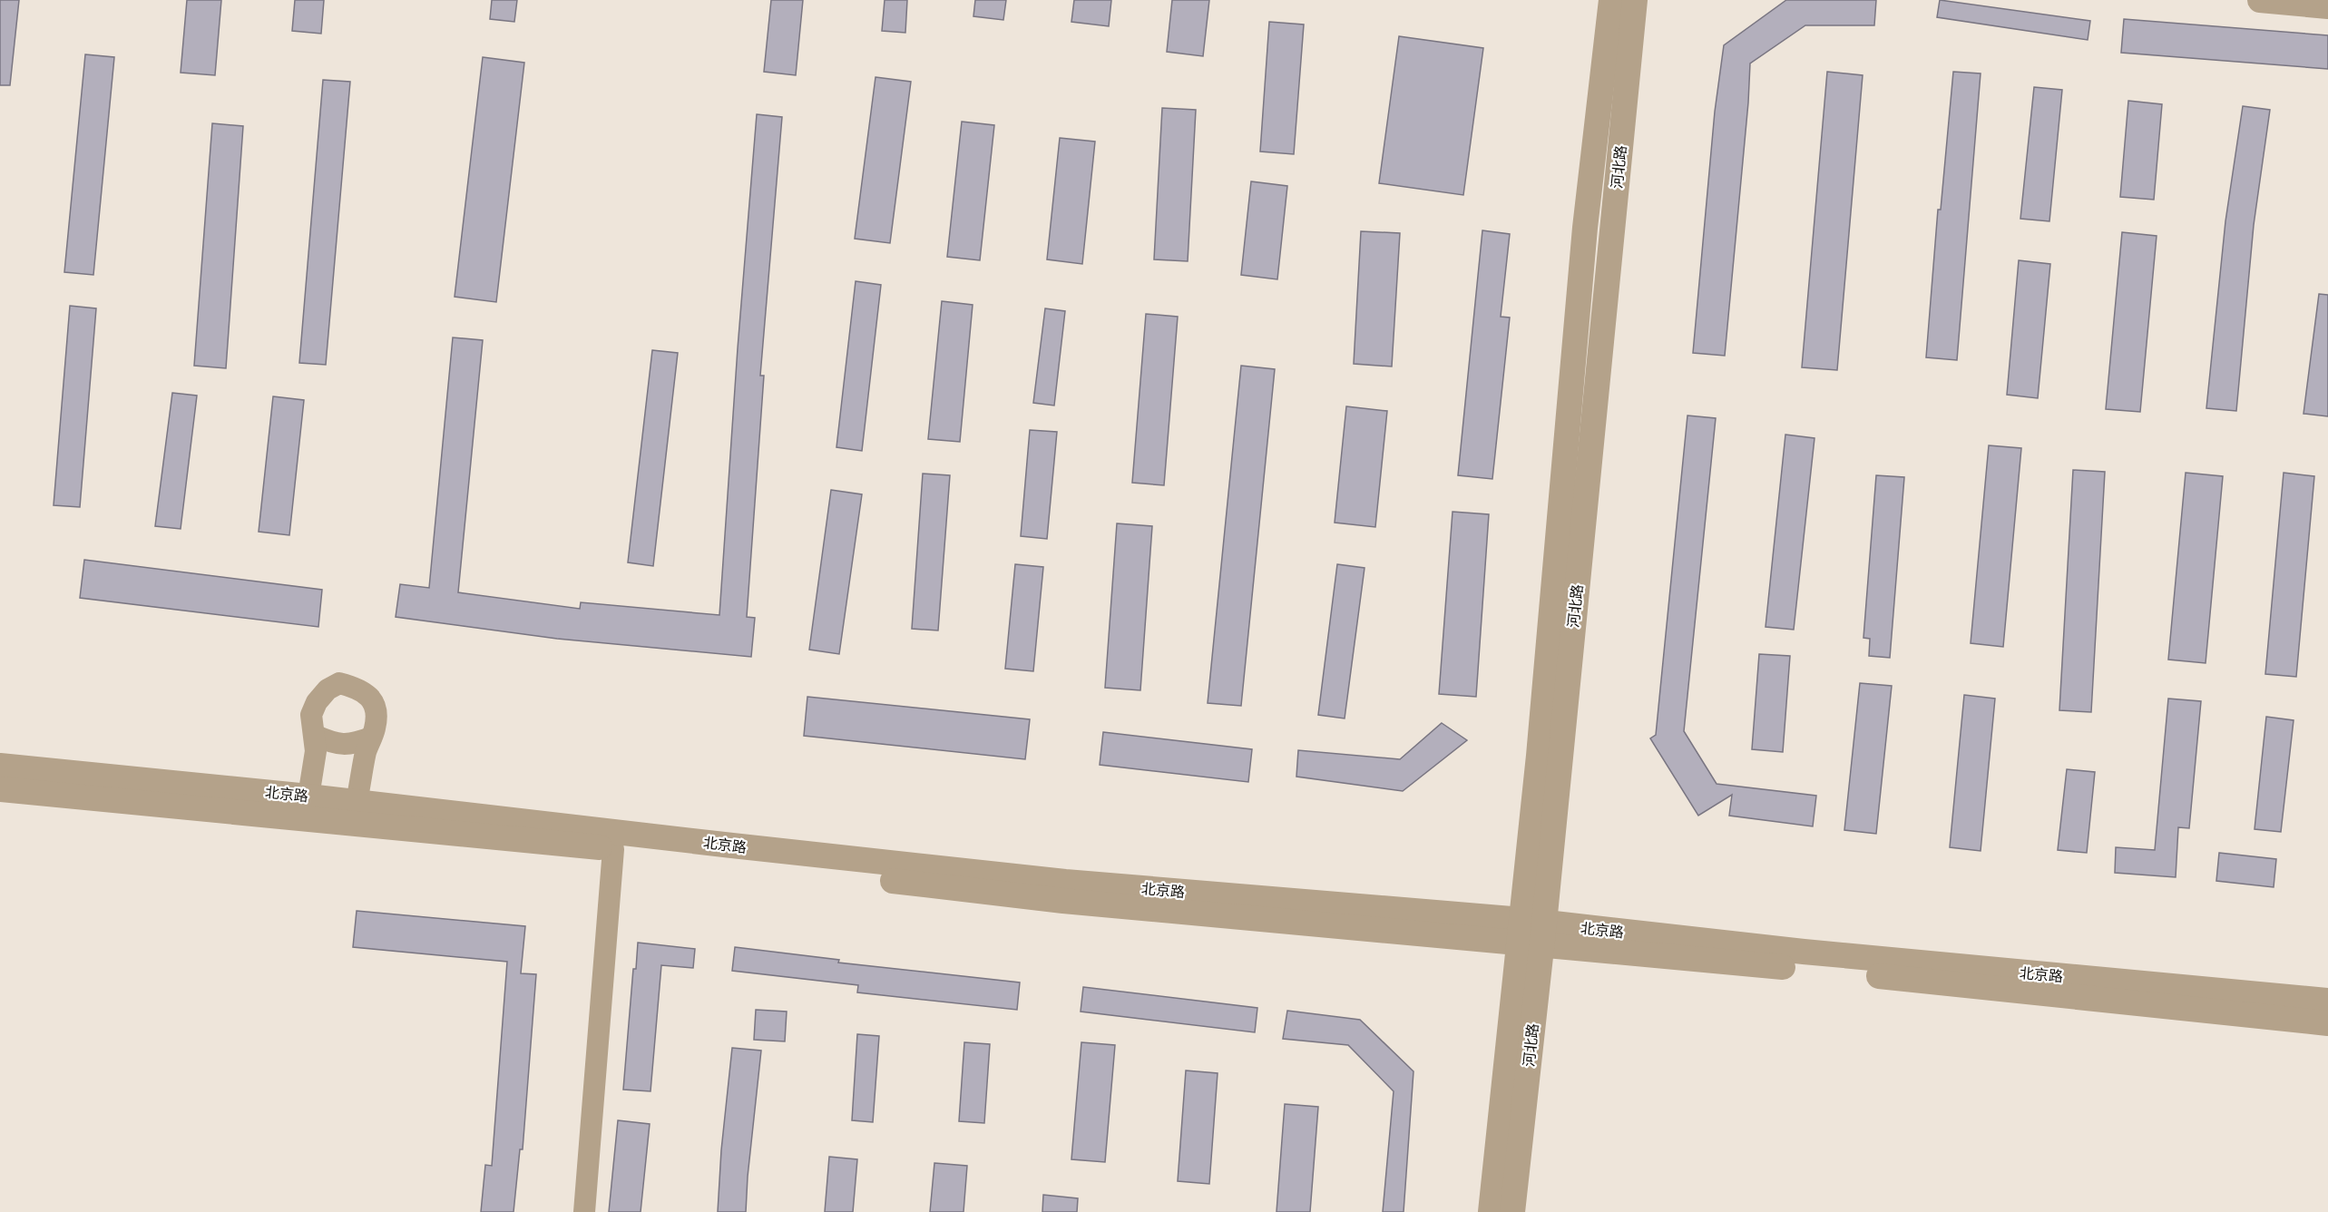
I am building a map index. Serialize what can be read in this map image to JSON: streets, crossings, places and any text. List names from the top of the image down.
{
  "streets": {
    "street": ["河北路", "北京路"]
  },
  "crossings": [
    ["河北路", "北京路"]
  ]
}
